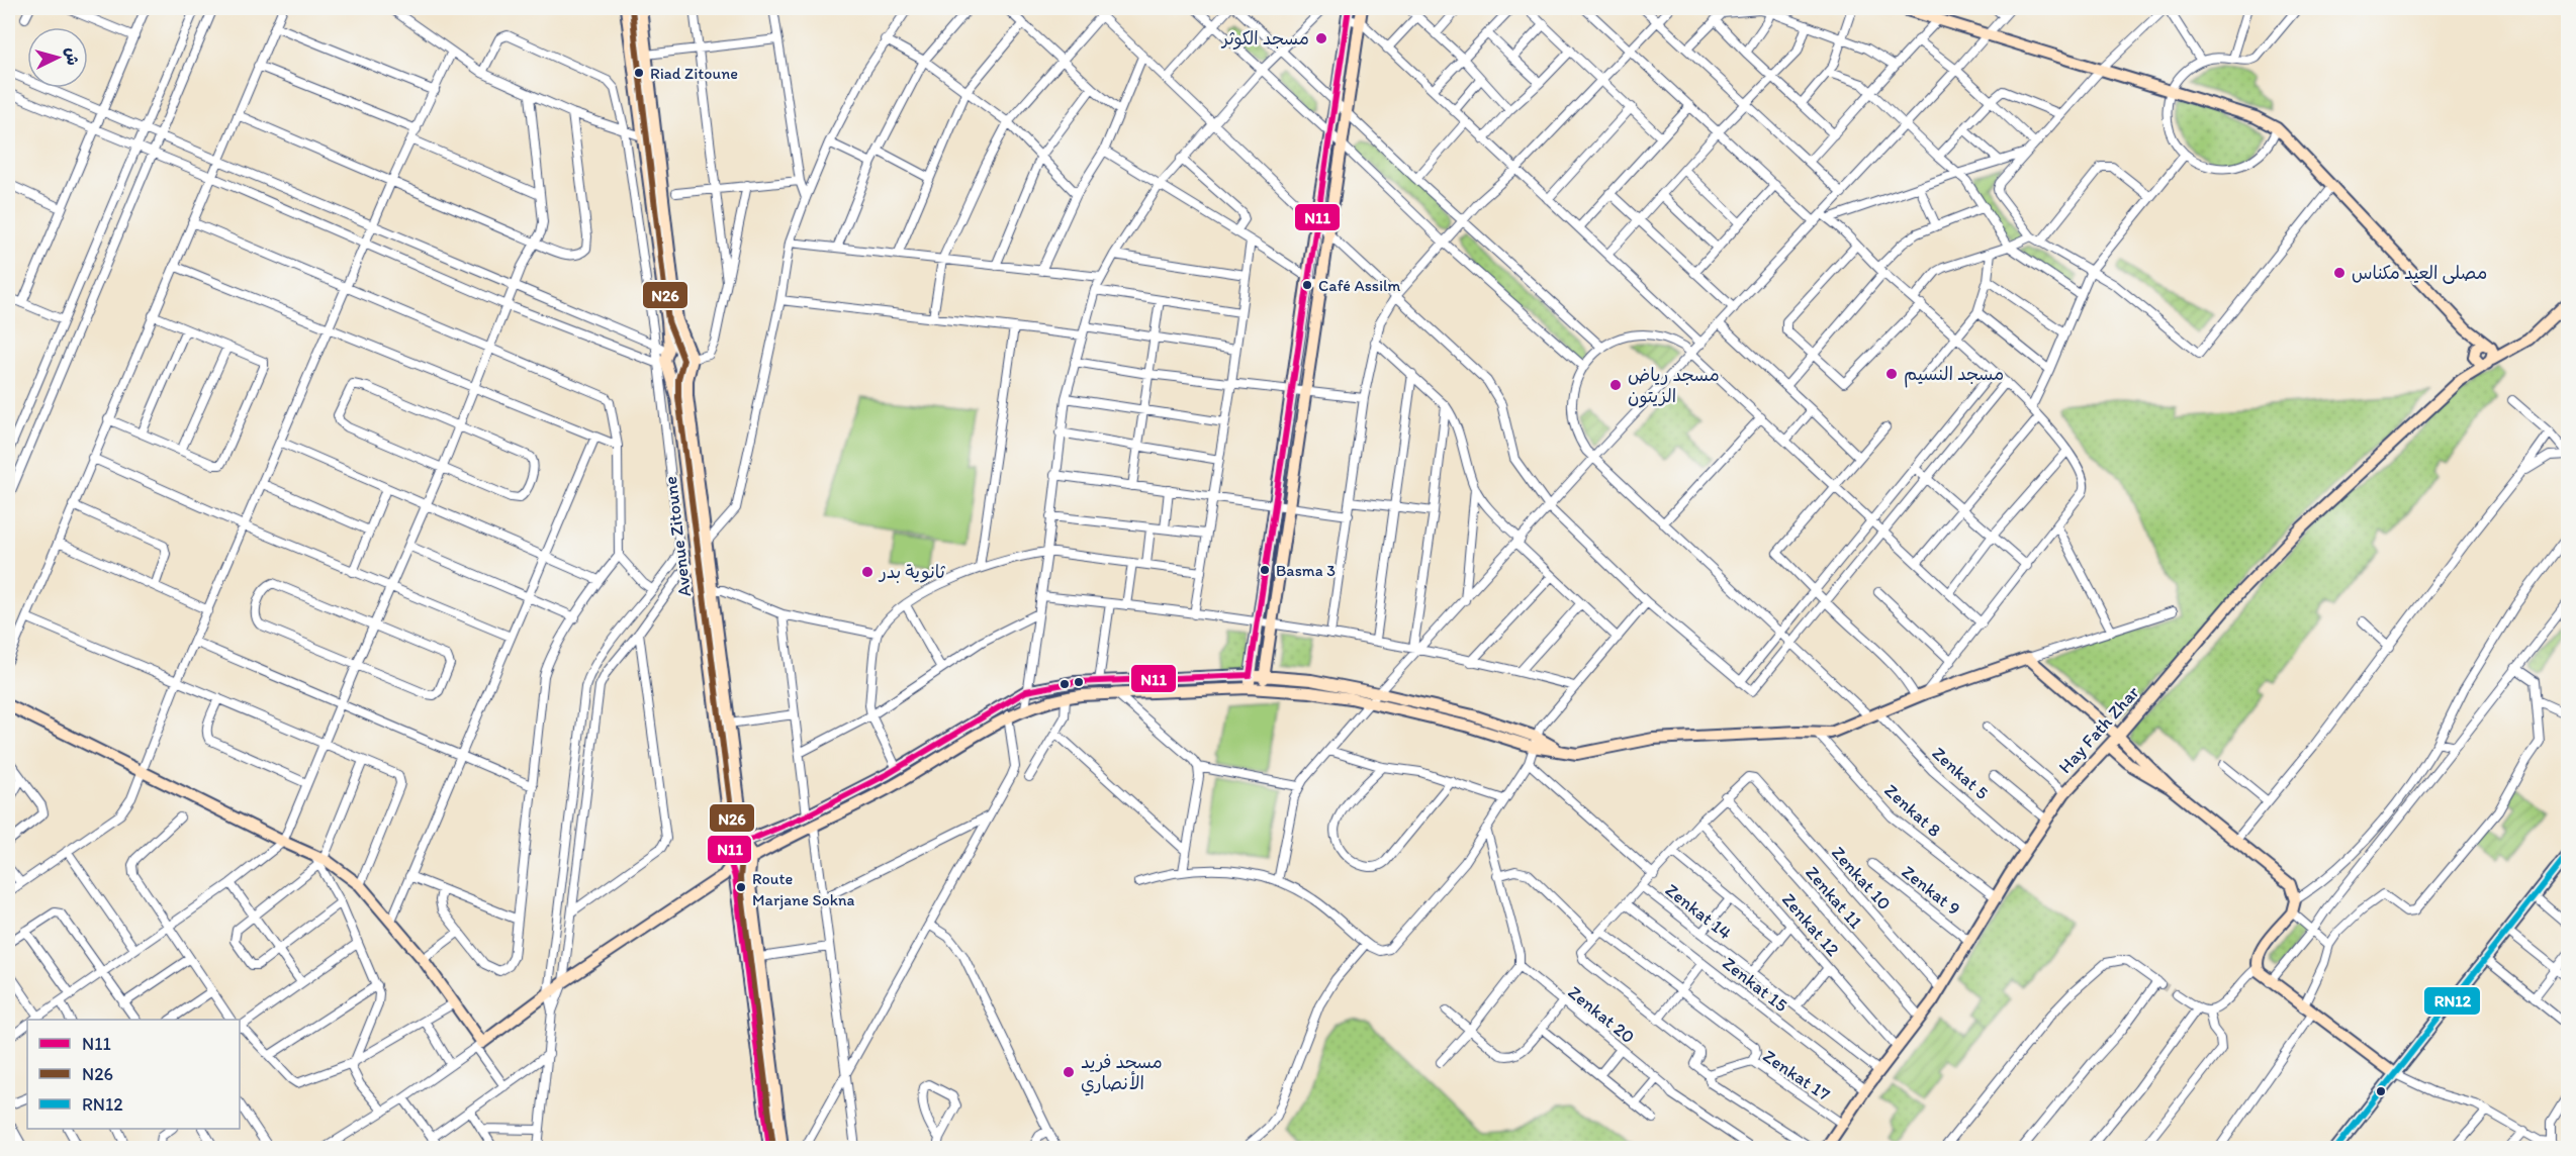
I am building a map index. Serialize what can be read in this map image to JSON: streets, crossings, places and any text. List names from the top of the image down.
{
  "streets": {
    "street": [
      "Avenue Zitoune",
      "Hay Fath Zhar",
      "Zenkat 5",
      "Zenkat 8",
      "Zenkat 10",
      "Zenkat 9",
      "Zenkat 11",
      "Zenkat 14",
      "Zenkat 12",
      "Zenkat 15",
      "Zenkat 20",
      "Zenkat 17"
    ]
  },
  "crossings": [
    ["Hay Fath Zhar", "Zenkat 5"],
    ["Hay Fath Zhar", "Zenkat 8"],
    ["Hay Fath Zhar", "Zenkat 10"],
    ["Hay Fath Zhar", "Zenkat 9"],
    ["Hay Fath Zhar", "Zenkat 11"],
    ["Hay Fath Zhar", "Zenkat 14"],
    ["Hay Fath Zhar", "Zenkat 12"],
    ["Hay Fath Zhar", "Zenkat 15"],
    ["Hay Fath Zhar", "Zenkat 17"],
    ["Zenkat 10", "Zenkat 11"]
  ],
  "places": [
    "مسجد الكوثر",
    "Riad Zitoune",
    "مصلى العيد مكناس",
    "Café Assilm",
    "مسجد النسيم",
    "مسجد رياض الزيتون",
    "Basma 3",
    "ثانوية بدر",
    "Route Marjane Sokna",
    "مسجد فريد الأنصاري"
  ],
  "lines": ["transit line N11", "transit line N26", "transit line RN12"],
  "legend": ["N11", "N26", "RN12"],
  "north": "right"
}
